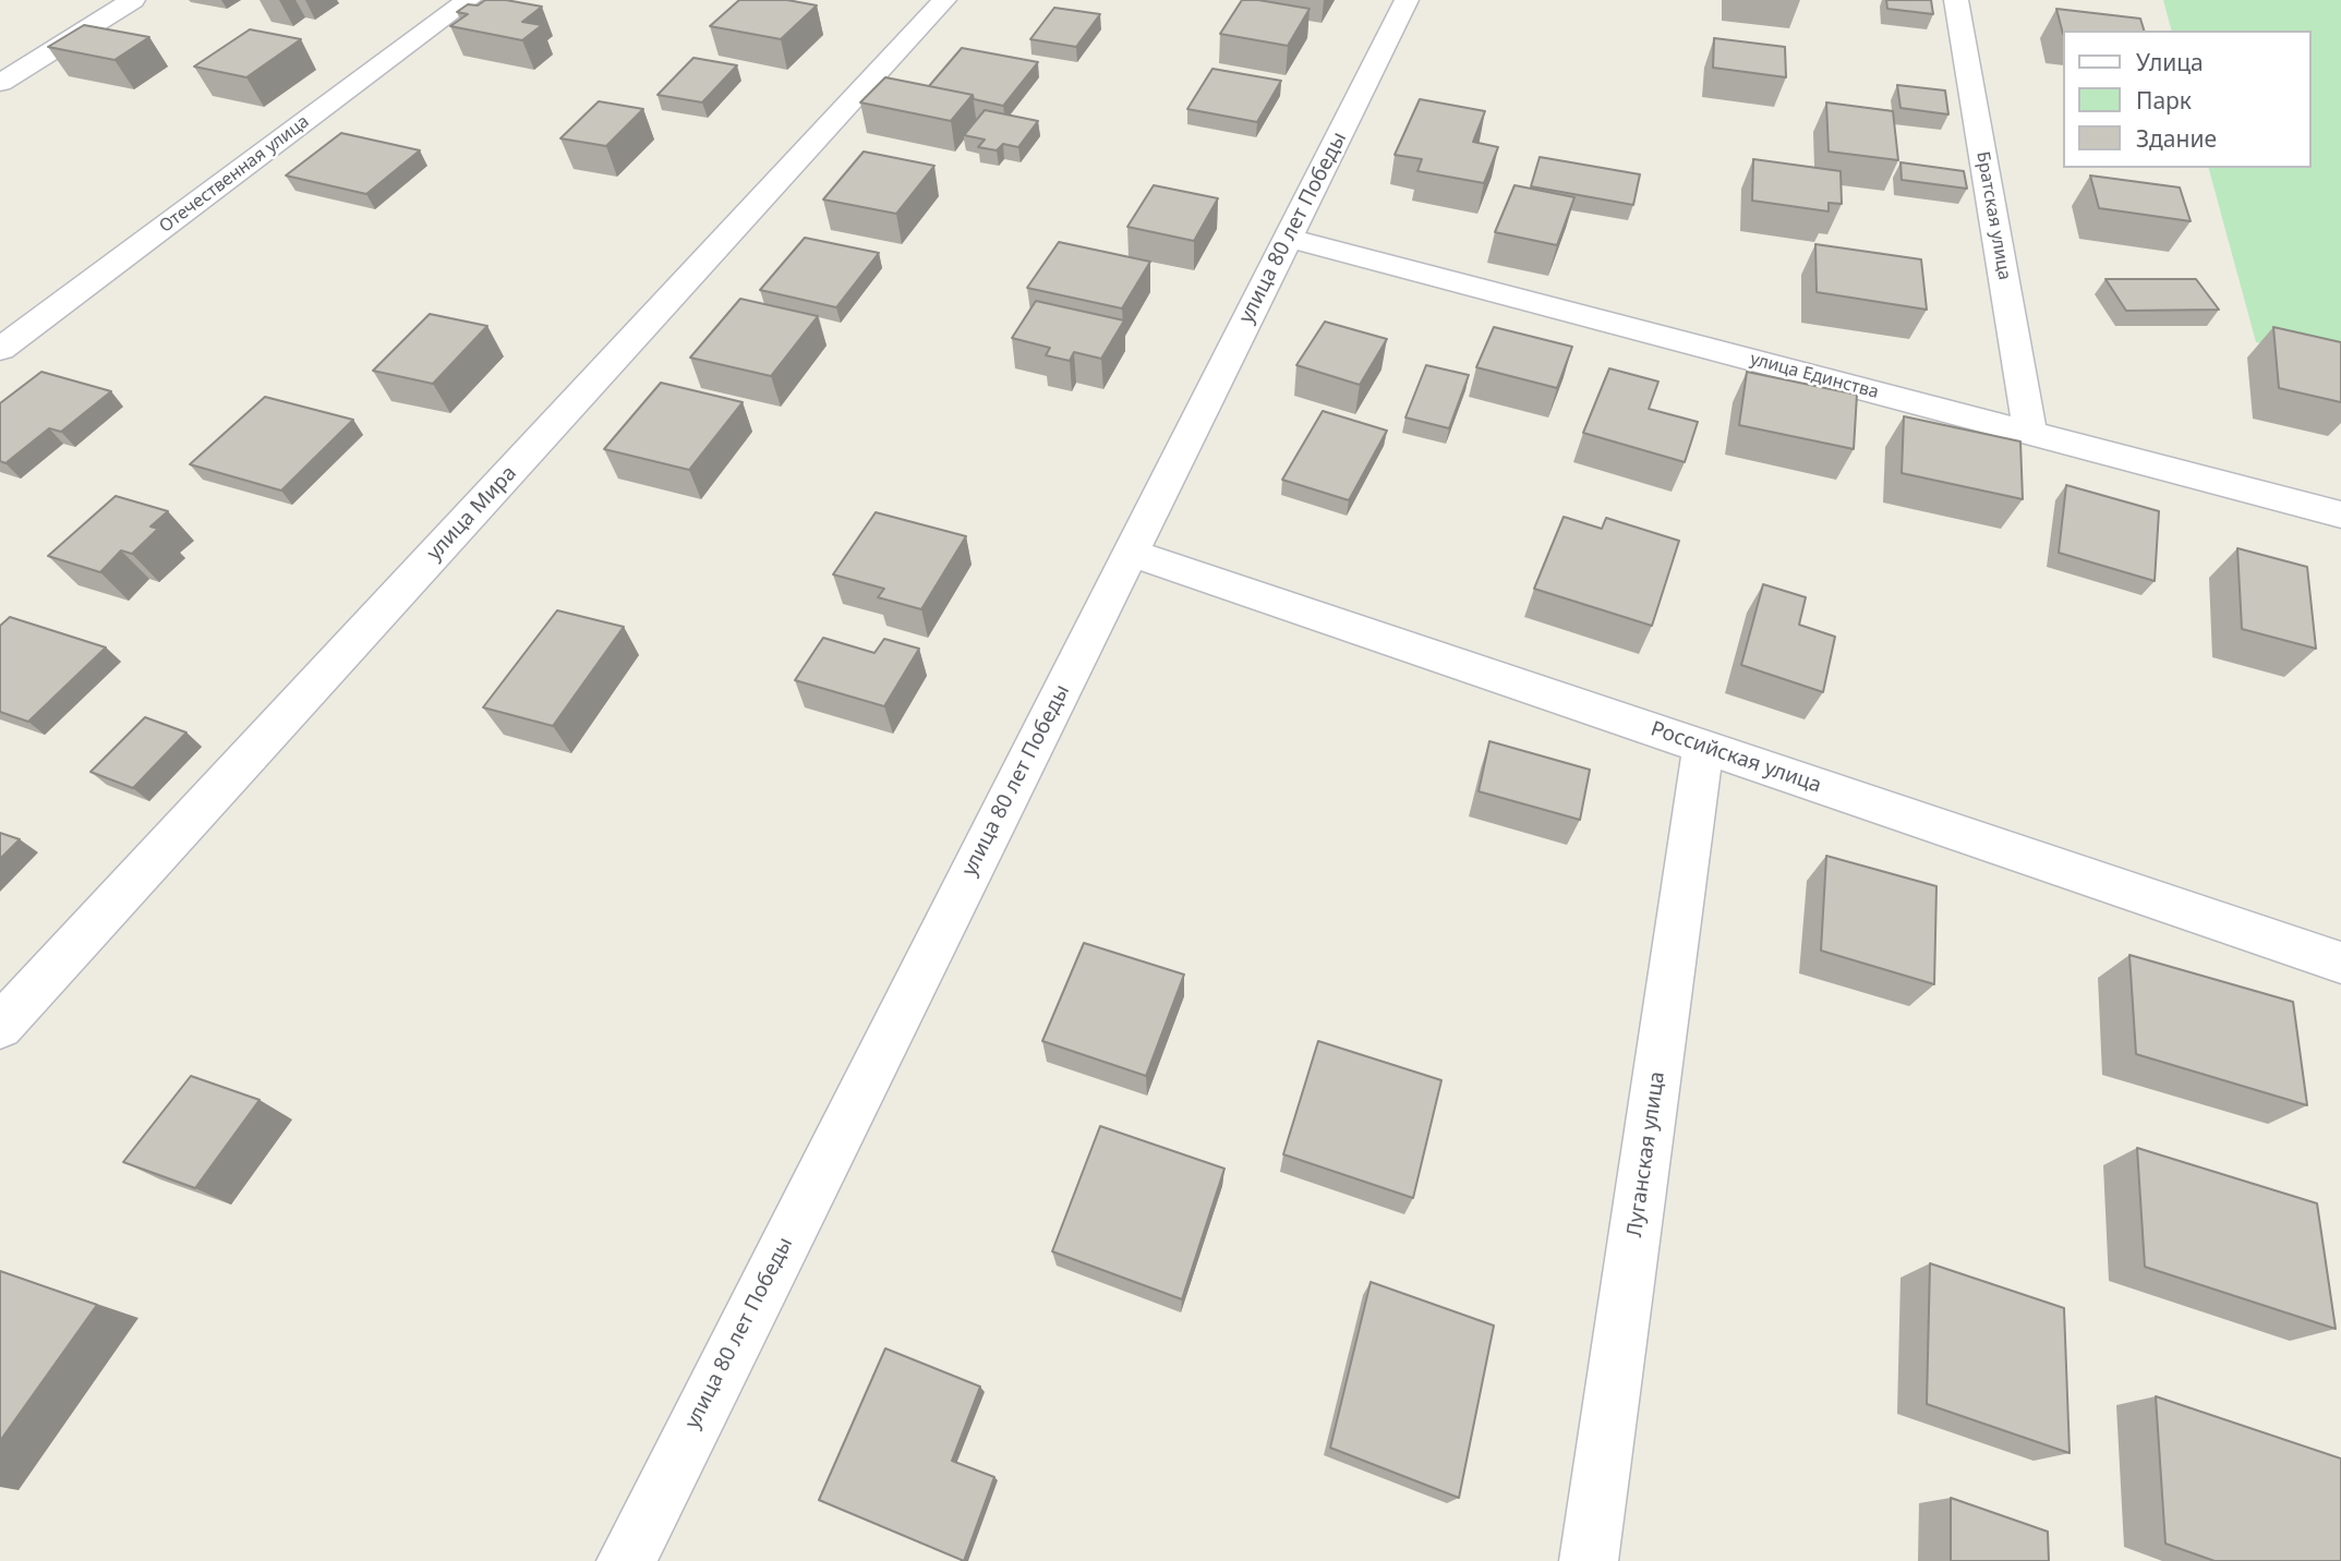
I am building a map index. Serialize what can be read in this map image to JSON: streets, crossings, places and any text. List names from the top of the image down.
{
  "streets": {
    "street": [
      "Отечественная улица",
      "Братская улица",
      "улица 80 лет Победы",
      "улица Единства",
      "улица Мира",
      "Российская улица",
      "Луганская улица"
    ]
  },
  "crossings": [
    ["Братская улица", "улица Единства"],
    ["улица 80 лет Победы", "улица Единства"],
    ["улица 80 лет Победы", "Российская улица"],
    ["Российская улица", "Луганская улица"]
  ],
  "legend": ["Улица", "Парк", "Здание"]
}
